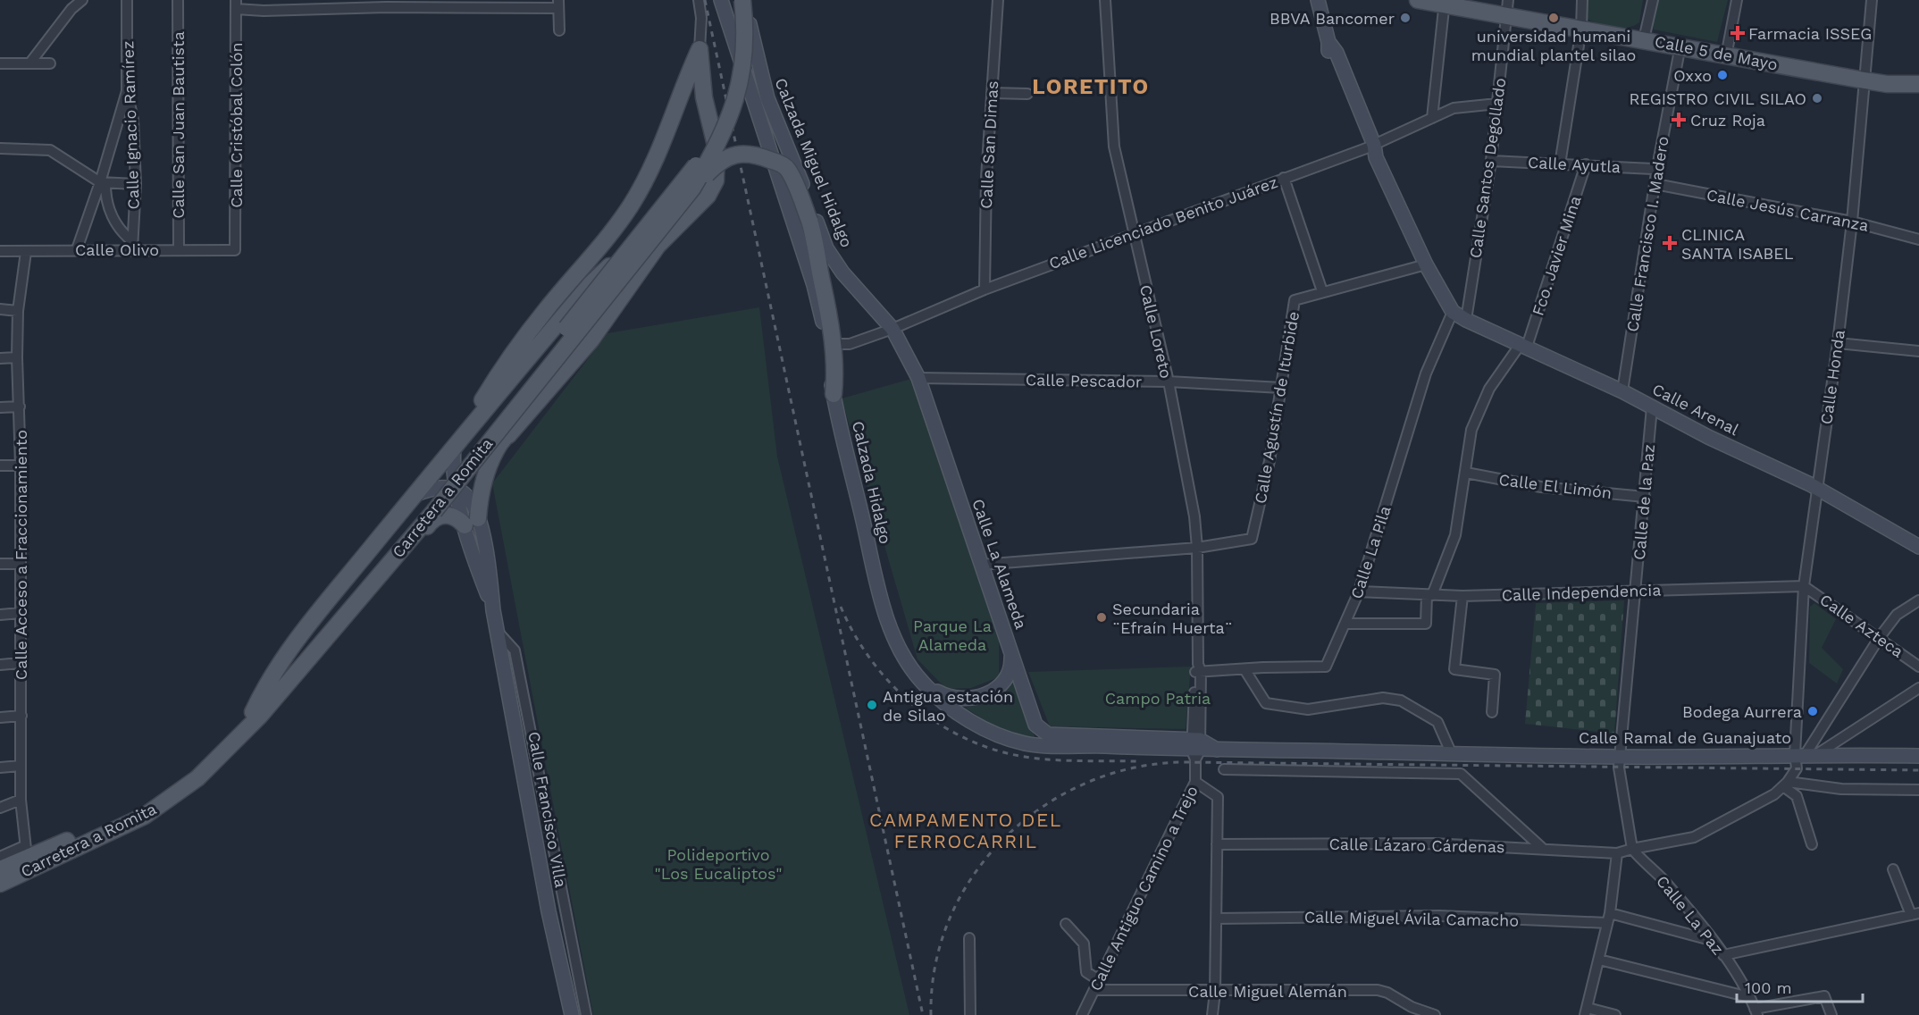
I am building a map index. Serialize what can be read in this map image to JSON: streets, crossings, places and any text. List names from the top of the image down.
{
  "streets": {
    "main road": ["Calle 5 de Mayo", "Carretera a Romita"],
    "street": [
      "Calle Ignacio Ramírez",
      "Calle San Juan Bautista",
      "Calle Cristóbal Colón",
      "Calle San Dimas",
      "Calzada Miguel Hidalgo",
      "Calle Ayutla",
      "Calle Santos Degollado",
      "Calle Jesús Carranza",
      "Calle Licenciado Benito Juárez",
      "Calle Francisco I. Madero",
      "Calle Olivo",
      "Fco. Javier Mina",
      "Calle Loreto",
      "Calle Honda",
      "Calle Pescador",
      "Calle Agustín de Iturbide",
      "Calle Arenal",
      "Calzada Hidalgo",
      "Calle El Limón",
      "Calle de la Paz",
      "Calle La Pila",
      "Calle Acceso a Fraccionamiento",
      "Calle La Alameda",
      "Calle Independencia",
      "Calle Azteca",
      "Calle Ramal de Guanajuato",
      "Calle Francisco Villa",
      "Calle Lázaro Cárdenas",
      "Calle Antiguo Camino a Trejo",
      "Calle La Paz",
      "Calle Miguel Ávila Camacho",
      "Calle Miguel Alemán"
    ]
  },
  "crossings": [
    ["Calle 5 de Mayo", "Calle Santos Degollado"],
    ["Calle 5 de Mayo", "Calle Francisco I. Madero"],
    ["Calle 5 de Mayo", "Calle Honda"],
    ["Calle Ignacio Ramírez", "Calle Olivo"],
    ["Calle San Juan Bautista", "Calle Olivo"],
    ["Calle Cristóbal Colón", "Calle Olivo"],
    ["Calle San Dimas", "Calle Licenciado Benito Juárez"],
    ["Calzada Miguel Hidalgo", "Carretera a Romita"],
    ["Calzada Miguel Hidalgo", "Calle La Alameda"],
    ["Calle Ayutla", "Calle Santos Degollado"],
    ["Calle Ayutla", "Calle Francisco I. Madero"],
    ["Calle Ayutla", "Fco. Javier Mina"],
    ["Calle Santos Degollado", "Calle Licenciado Benito Juárez"],
    ["Calle Santos Degollado", "Calle Arenal"],
    ["Calle Jesús Carranza", "Calle Francisco I. Madero"],
    ["Calle Jesús Carranza", "Calle Honda"],
    ["Calle Licenciado Benito Juárez", "Calle Loreto"],
    ["Calle Licenciado Benito Juárez", "Calle La Alameda"],
    ["Calle Francisco I. Madero", "Calle Arenal"],
    ["Calle Olivo", "Calle Acceso a Fraccionamiento"],
    ["Fco. Javier Mina", "Calle Arenal"],
    ["Fco. Javier Mina", "Calle El Limón"],
    ["Fco. Javier Mina", "Calle La Pila"],
    ["Fco. Javier Mina", "Calle Independencia"],
    ["Calle Loreto", "Calle Pescador"],
    ["Calle Loreto", "Calle Agustín de Iturbide"],
    ["Calle Loreto", "Calzada Hidalgo"],
    ["Calle Loreto", "Calle La Pila"],
    ["Calle Loreto", "Calle Ramal de Guanajuato"],
    ["Calle Loreto", "Calle Antiguo Camino a Trejo"],
    ["Calle Honda", "Calle Arenal"],
    ["Calle Honda", "Calle Independencia"],
    ["Calle Honda", "Calle Azteca"],
    ["Calle Honda", "Calle Ramal de Guanajuato"],
    ["Calle Honda", "Calle Lázaro Cárdenas"],
    ["Calle Pescador", "Calle Agustín de Iturbide"],
    ["Calle Pescador", "Calle La Alameda"],
    ["Calle Agustín de Iturbide", "Calle La Alameda"],
    ["Calle Arenal", "Calle de la Paz"],
    ["Calle Arenal", "Calle La Pila"],
    ["Calzada Hidalgo", "Calle La Alameda"],
    ["Calzada Hidalgo", "Calle Ramal de Guanajuato"],
    ["Calzada Hidalgo", "Calle Antiguo Camino a Trejo"],
    ["Calle El Limón", "Calle de la Paz"],
    ["Carretera a Romita", "Calle Acceso a Fraccionamiento"],
    ["Calle de la Paz", "Calle Independencia"],
    ["Calle de la Paz", "Calle Ramal de Guanajuato"],
    ["Calle de la Paz", "Calle Lázaro Cárdenas"],
    ["Calle de la Paz", "Calle La Paz"],
    ["Calle La Pila", "Calle Independencia"],
    ["Calle Independencia", "Calle Azteca"],
    ["Calle Ramal de Guanajuato", "Calle Antiguo Camino a Trejo"],
    ["Calle Lázaro Cárdenas", "Calle La Paz"],
    ["Calle Antiguo Camino a Trejo", "Calle Miguel Alemán"],
    ["Calle La Paz", "Calle Miguel Ávila Camacho"]
  ],
  "districts": ["LORETITO", "CAMPAMENTO DEL FERROCARRIL"],
  "parks": ["Parque La Alameda", "Campo Patria", "Polideportivo \"Los Eucaliptos\""],
  "places": {
    "other": [
      "BBVA Bancomer",
      "universidad humani mundial plantel silao",
      "Oxxo",
      "REGISTRO CIVIL SILAO",
      "Secundaria ¨Efraín Huerta¨",
      "Antigua estación de Silao",
      "Bodega Aurrera"
    ],
    "health": ["Farmacia ISSEG", "Cruz Roja", "CLINICA SANTA ISABEL"]
  },
  "scale_bar": "100 m"
}
